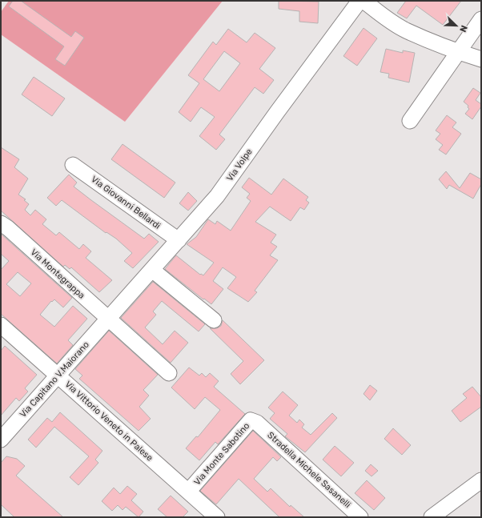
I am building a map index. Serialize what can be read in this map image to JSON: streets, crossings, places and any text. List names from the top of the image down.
{
  "streets": {
    "street": [
      "Via Volpe",
      "Via Giovanni Bellardi",
      "Via Montegrappa",
      "Via Capitano V.Maiorano",
      "Via Vittorio Veneto in Palese",
      "Via Monte Sabotino",
      "Stradella Michele Sasanelli"
    ]
  },
  "crossings": [
    ["Via Volpe", "Via Giovanni Bellardi"],
    ["Via Volpe", "Via Montegrappa"],
    ["Via Volpe", "Via Capitano V.Maiorano"],
    ["Via Montegrappa", "Via Capitano V.Maiorano"],
    ["Via Capitano V.Maiorano", "Via Vittorio Veneto in Palese"],
    ["Via Vittorio Veneto in Palese", "Via Monte Sabotino"],
    ["Via Monte Sabotino", "Stradella Michele Sasanelli"]
  ],
  "north": "bottom right"
}
